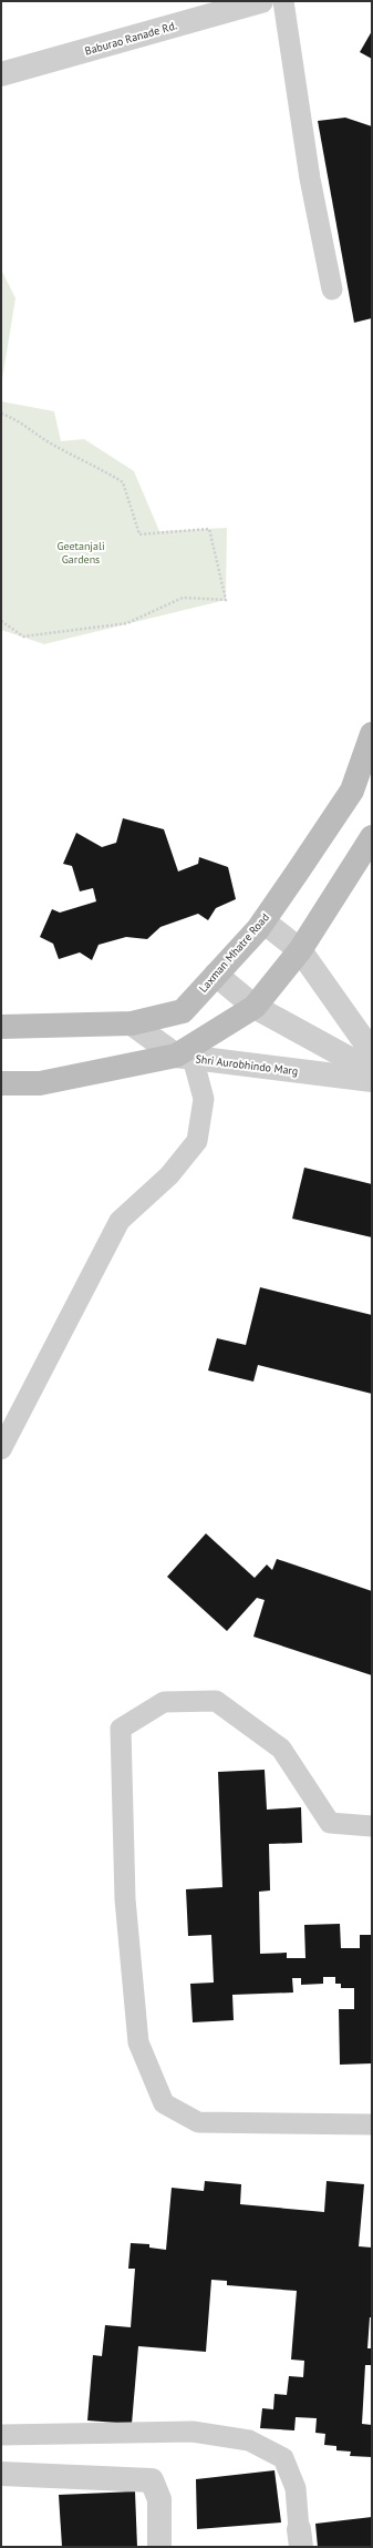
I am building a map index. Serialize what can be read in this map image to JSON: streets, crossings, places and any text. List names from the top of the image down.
{
  "streets": {
    "main road": ["Laxman Mhatre Road"],
    "street": ["Baburao Ranade Rd.", "Shri Aurobhindo Marg"]
  },
  "crossings": [
    ["Laxman Mhatre Road", "Shri Aurobhindo Marg"]
  ],
  "parks": ["Geetanjali Gardens"]
}
